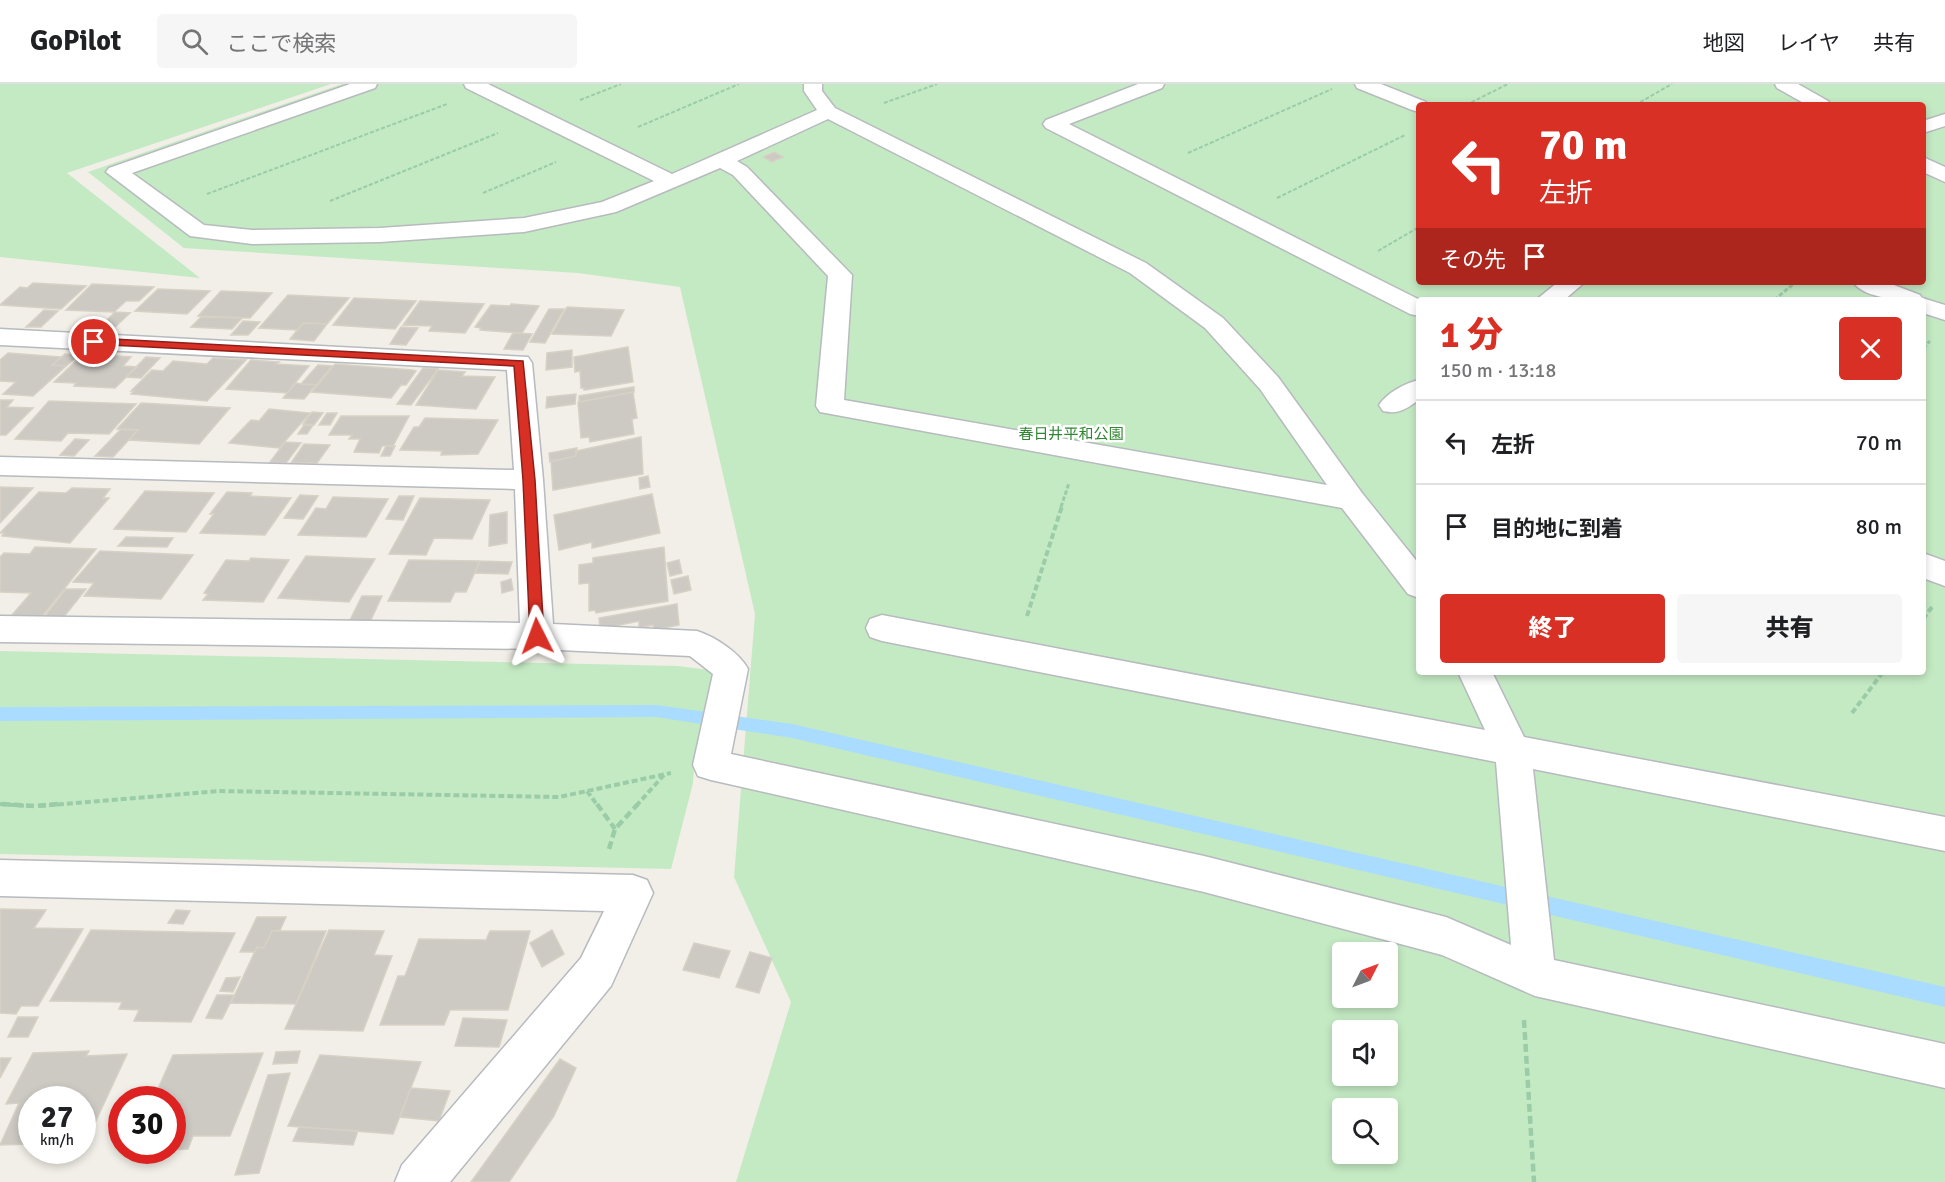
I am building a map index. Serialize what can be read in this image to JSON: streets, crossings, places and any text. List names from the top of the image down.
{
  "parks": ["春日井平和公園"],
  "north": "top right",
  "page": {
    "header": "GoPilot",
    "search": "ここで検索",
    "nav": ["地図", "レイヤ", "共有"],
    "turn": ["70 m", "左折"],
    "then": "その先",
    "heading": ["1 分", "150 m · 13:18"],
    "list": [
      {
        "name": "左折",
        "value": "70 m"
      },
      {
        "name": "目的地に到着",
        "value": "80 m"
      }
    ],
    "buttons": ["終了", "共有"],
    "speed": "27 km/h",
    "limit": "30"
  }
}
